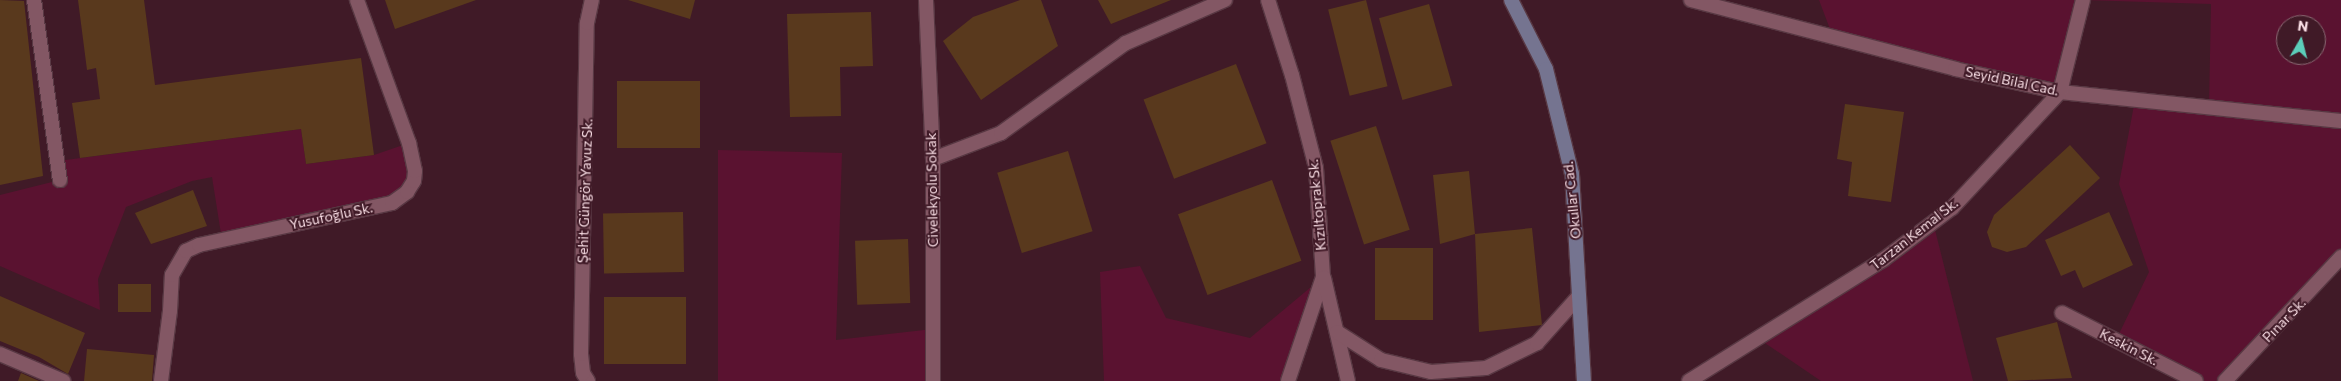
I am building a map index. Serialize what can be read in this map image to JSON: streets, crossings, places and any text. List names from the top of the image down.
{
  "streets": {
    "main road": ["Okullar Cad."],
    "street": [
      "Seyid Bilal Cad.",
      "Civelekyolu Sokak",
      "Şehit Güngör Yavuz Sk.",
      "Kızıltoprak Sk.",
      "Yusufoğlu Sk.",
      "Tarzan Kemal Sk.",
      "Pınar Sk.",
      "Keskin Sk."
    ]
  },
  "crossings": [
    ["Seyid Bilal Cad.", "Tarzan Kemal Sk."]
  ],
  "north": "top"
}
